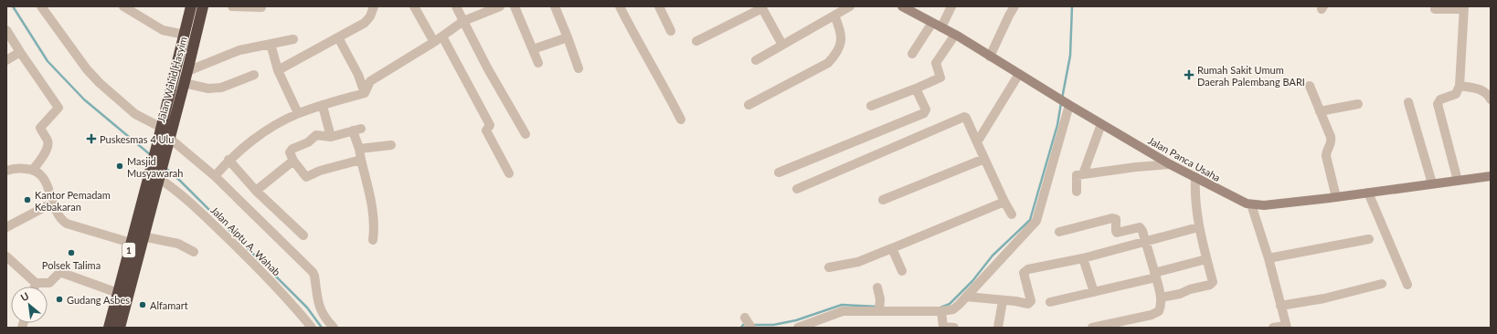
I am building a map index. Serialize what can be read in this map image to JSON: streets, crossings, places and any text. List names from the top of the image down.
{
  "streets": {
    "highway": ["Jalan Wahid Hasyim", "1"],
    "street": ["Jalan Panca Usaha", "Jalan Aiptu A. Wahab"]
  },
  "crossings": [
    ["Jalan Wahid Hasyim", "Jalan Aiptu A. Wahab"]
  ],
  "places": {
    "health": ["Rumah Sakit Umum Daerah Palembang BARI", "Puskesmas 4 Ulu"],
    "other": [
      "Masjid Musyawarah",
      "Kantor Pemadam Kebakaran",
      "Polsek Talima",
      "Gudang Asbes",
      "Alfamart"
    ]
  },
  "north": "top left"
}
